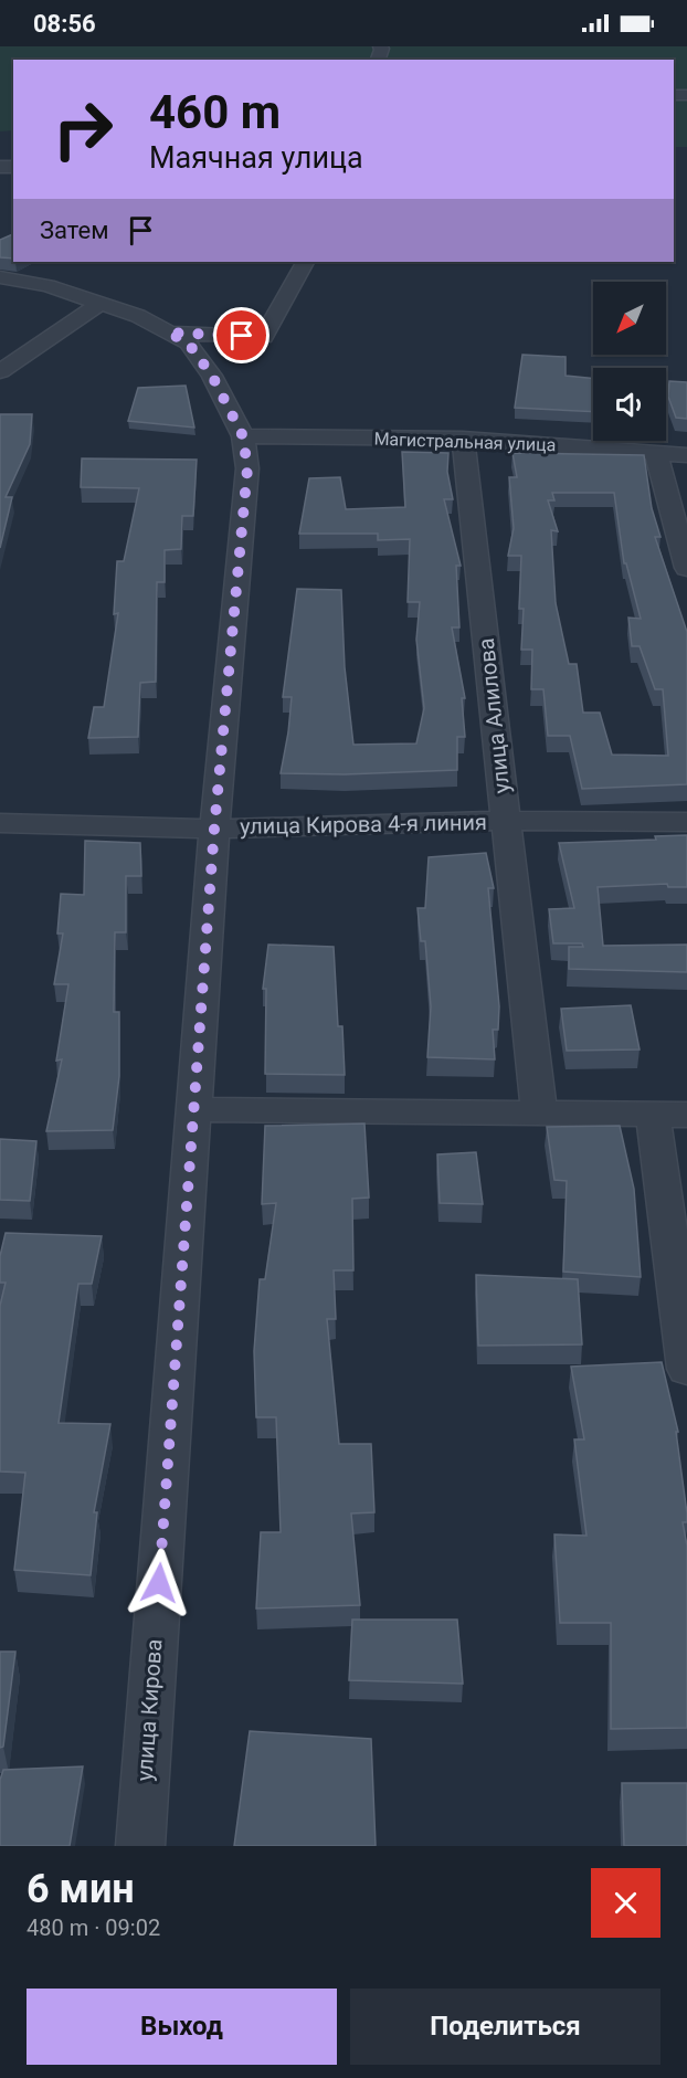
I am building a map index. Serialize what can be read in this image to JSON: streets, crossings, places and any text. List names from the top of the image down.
{
  "streets": {
    "street": [
      "Магистральная улица",
      "улица Алилова",
      "улица Кирова 4-я линия",
      "улица Кирова"
    ]
  },
  "crossings": [
    ["Магистральная улица", "улица Алилова"],
    ["Магистральная улица", "улица Кирова"],
    ["улица Алилова", "улица Кирова 4-я линия"],
    ["улица Кирова 4-я линия", "улица Кирова"]
  ],
  "north": "bottom left",
  "page": {
    "status": "08:56",
    "turn": ["460 m", "Маячная улица"],
    "then": "Затем",
    "heading": ["6 мин", "480 m · 09:02"],
    "buttons": ["Выход", "Поделиться"]
  }
}
